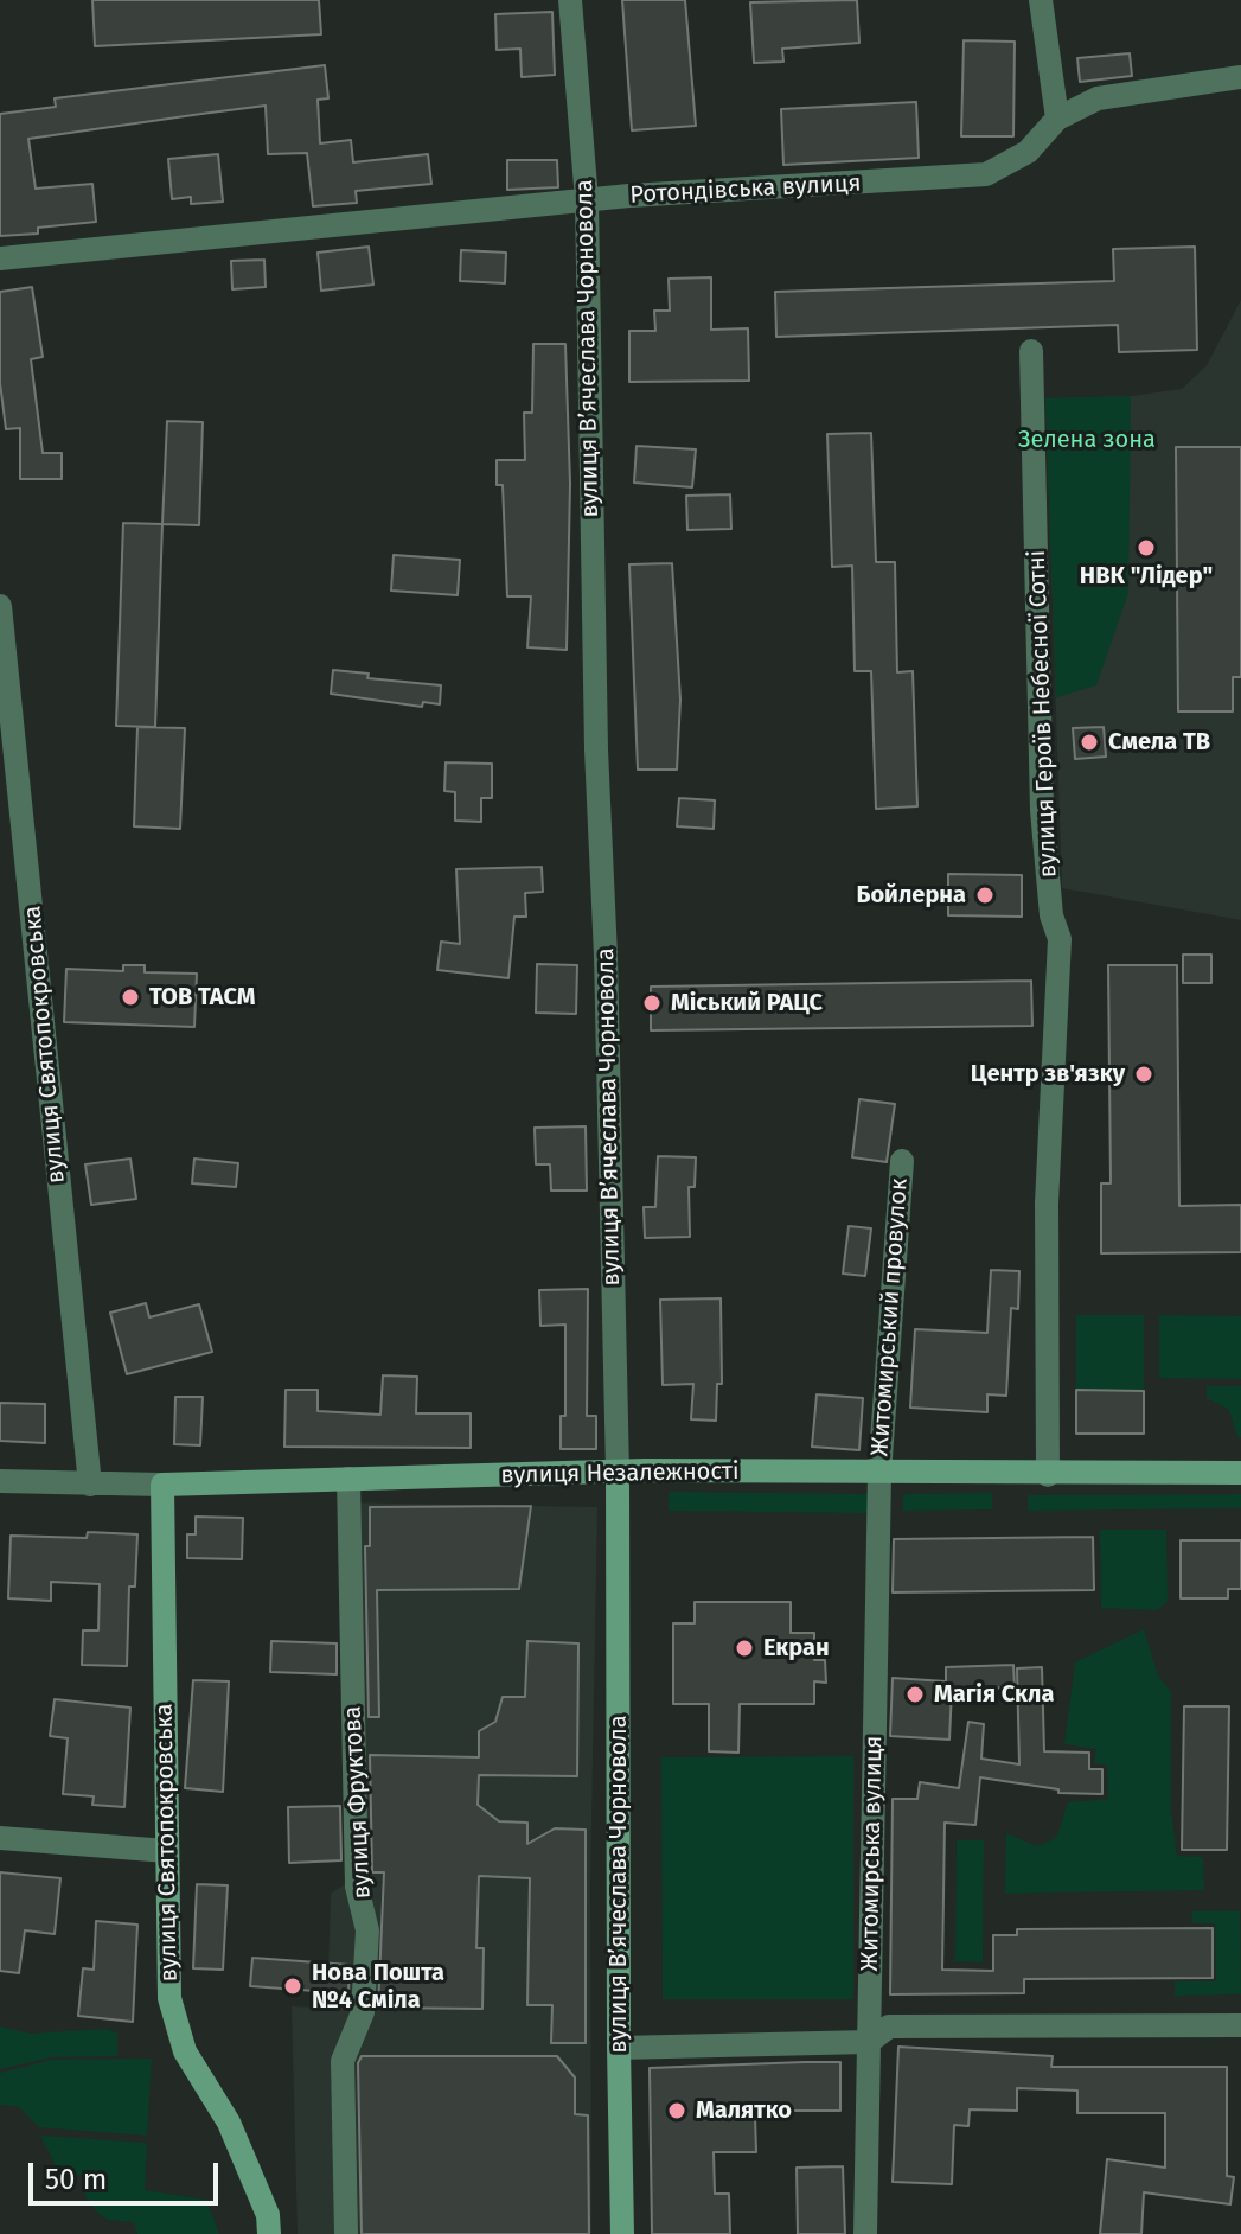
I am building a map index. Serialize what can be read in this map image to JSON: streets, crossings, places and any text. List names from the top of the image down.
{
  "streets": {
    "street": [
      "Ротондівська вулиця",
      "вулиця Вʼячеслава Чорновола",
      "вулиця Героїв Небесної Сотні",
      "вулиця Святопокровська",
      "Житомирський провулок",
      "вулиця Незалежності",
      "вулиця Фруктова",
      "Житомирська вулиця"
    ]
  },
  "crossings": [
    ["Ротондівська вулиця", "вулиця Вʼячеслава Чорновола"],
    ["вулиця Вʼячеслава Чорновола", "вулиця Незалежності"],
    ["вулиця Героїв Небесної Сотні", "вулиця Незалежності"],
    ["вулиця Святопокровська", "вулиця Незалежності"],
    ["Житомирський провулок", "вулиця Незалежності"],
    ["Житомирський провулок", "Житомирська вулиця"],
    ["вулиця Незалежності", "вулиця Фруктова"],
    ["вулиця Незалежності", "Житомирська вулиця"]
  ],
  "parks": ["Зелена зона"],
  "places": [
    "НВК \"Лідер\"",
    "Смела ТВ",
    "Бойлерна",
    "ТОВ ТАСМ",
    "Міський РАЦС",
    "Центр зв'язку",
    "Екран",
    "Магія Скла",
    "Нова Пошта №4 Сміла",
    "Малятко"
  ],
  "scale_bar": "50 m"
}
